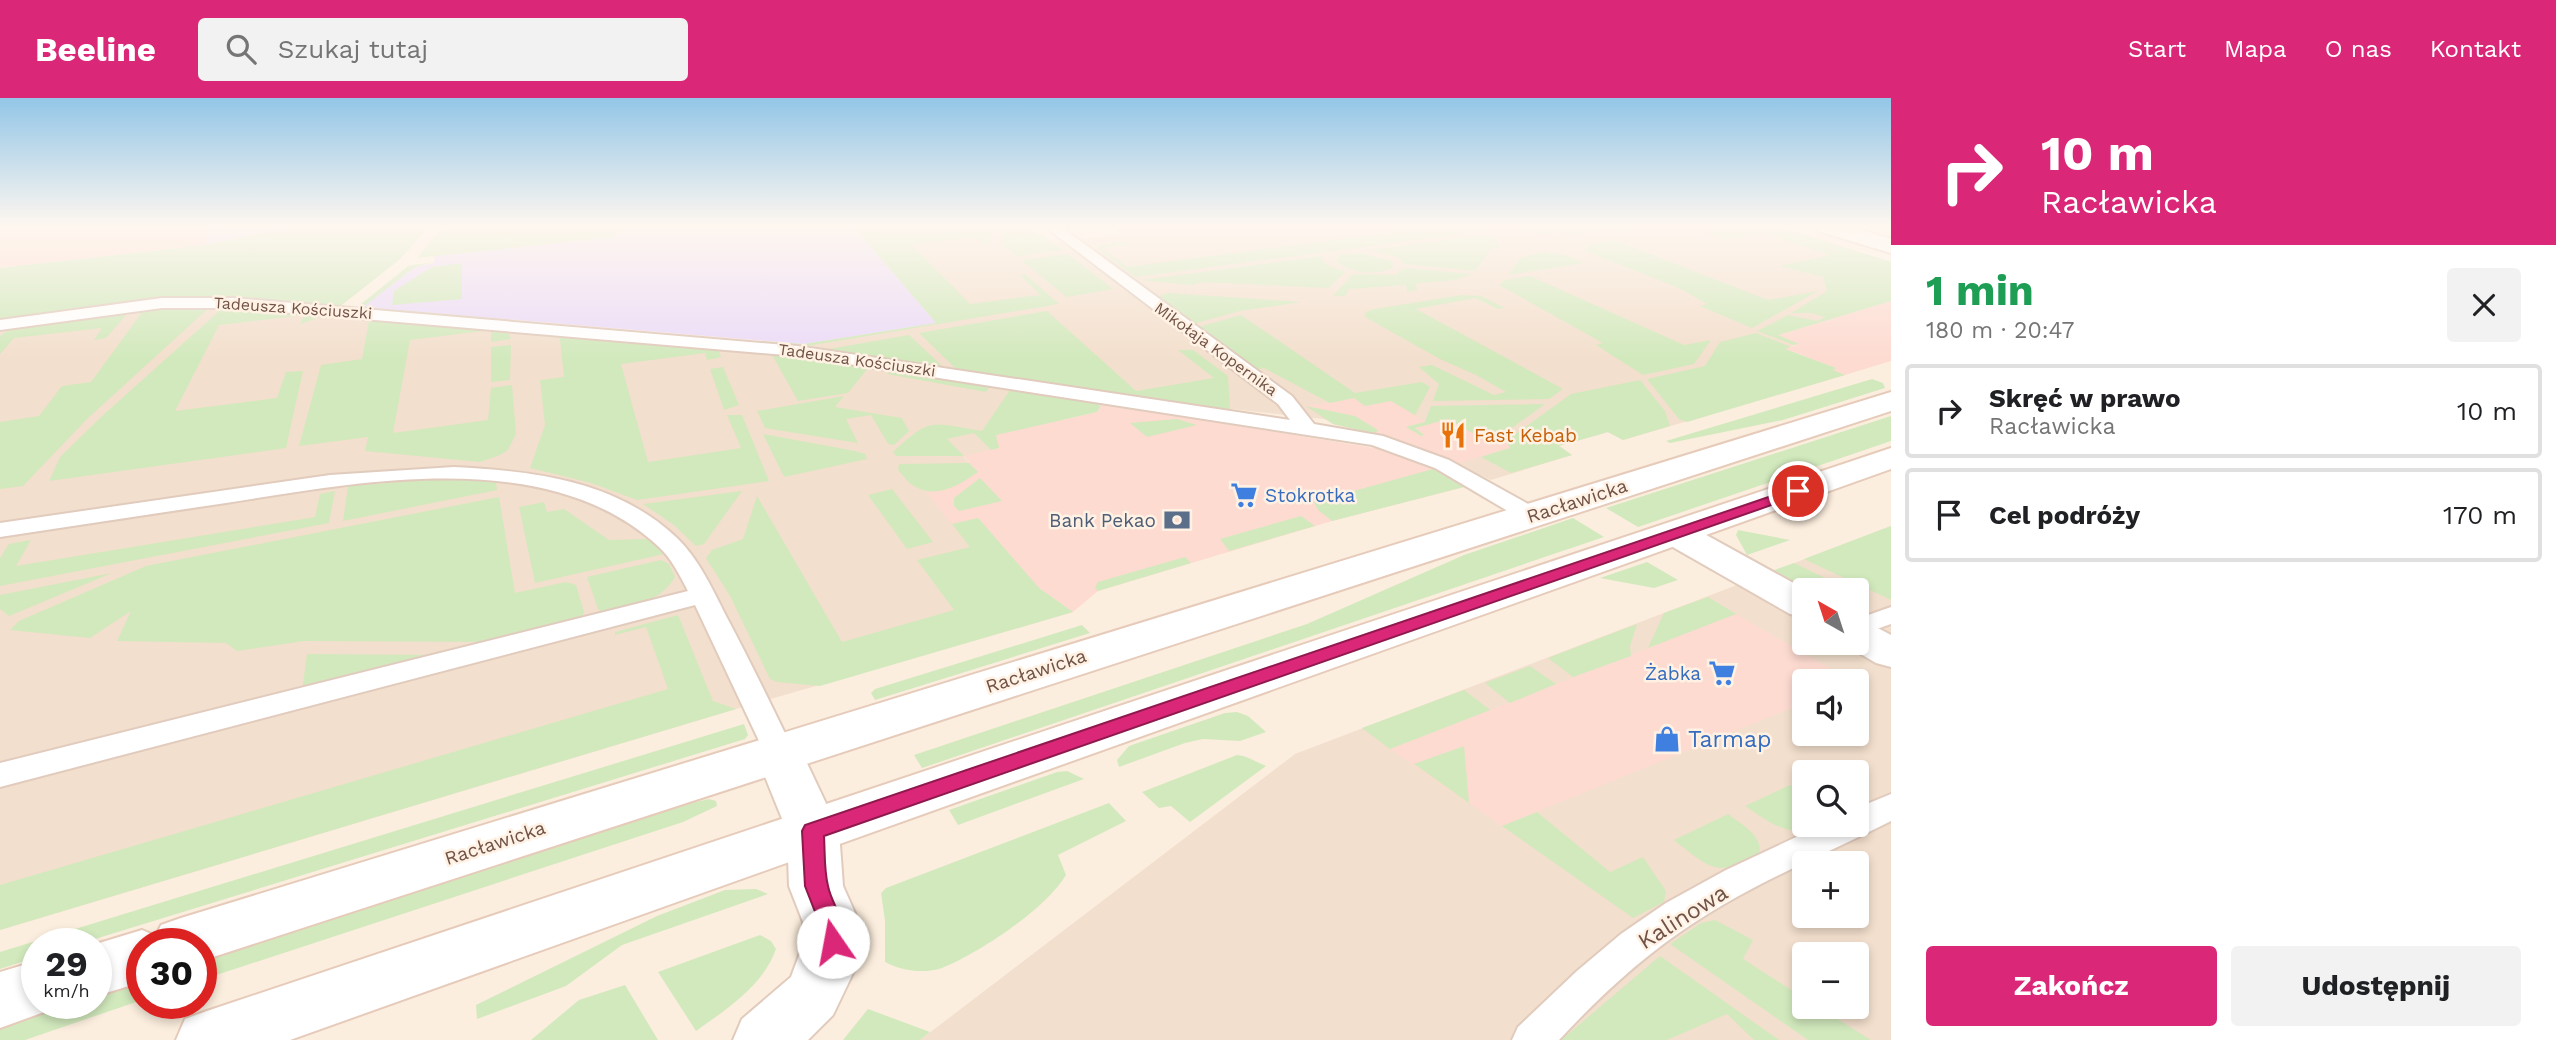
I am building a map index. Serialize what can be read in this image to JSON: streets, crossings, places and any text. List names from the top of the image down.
{
  "streets": {
    "street": ["Racławicka"],
    "lane": ["Tadeusza Kościuszki", "Mikołaja Kopernika", "Kalinowa"]
  },
  "crossings": [
    ["Tadeusza Kościuszki", "Mikołaja Kopernika"],
    ["Tadeusza Kościuszki", "Racławicka"]
  ],
  "places": {
    "restaurant": ["Fast Kebab"],
    "supermarket": ["Stokrotka", "Żabka"],
    "bank": ["Bank Pekao"],
    "shop": ["Tarmap"]
  },
  "north": "top left",
  "page": {
    "header": "Beeline",
    "search": "Szukaj tutaj",
    "nav": [
      "Start",
      "Mapa",
      "O nas",
      "Kontakt"
    ],
    "turn": ["10 m", "Racławicka"],
    "heading": ["1 min", "180 m · 20:47"],
    "list": [
      {
        "name": "Skręć w prawo",
        "note": "Racławicka",
        "value": "10 m"
      },
      {
        "name": "Cel podróży",
        "value": "170 m"
      }
    ],
    "map_buttons": ["+", "−"],
    "speed": "29 km/h",
    "limit": "30",
    "buttons": ["Zakończ", "Udostępnij"]
  }
}
